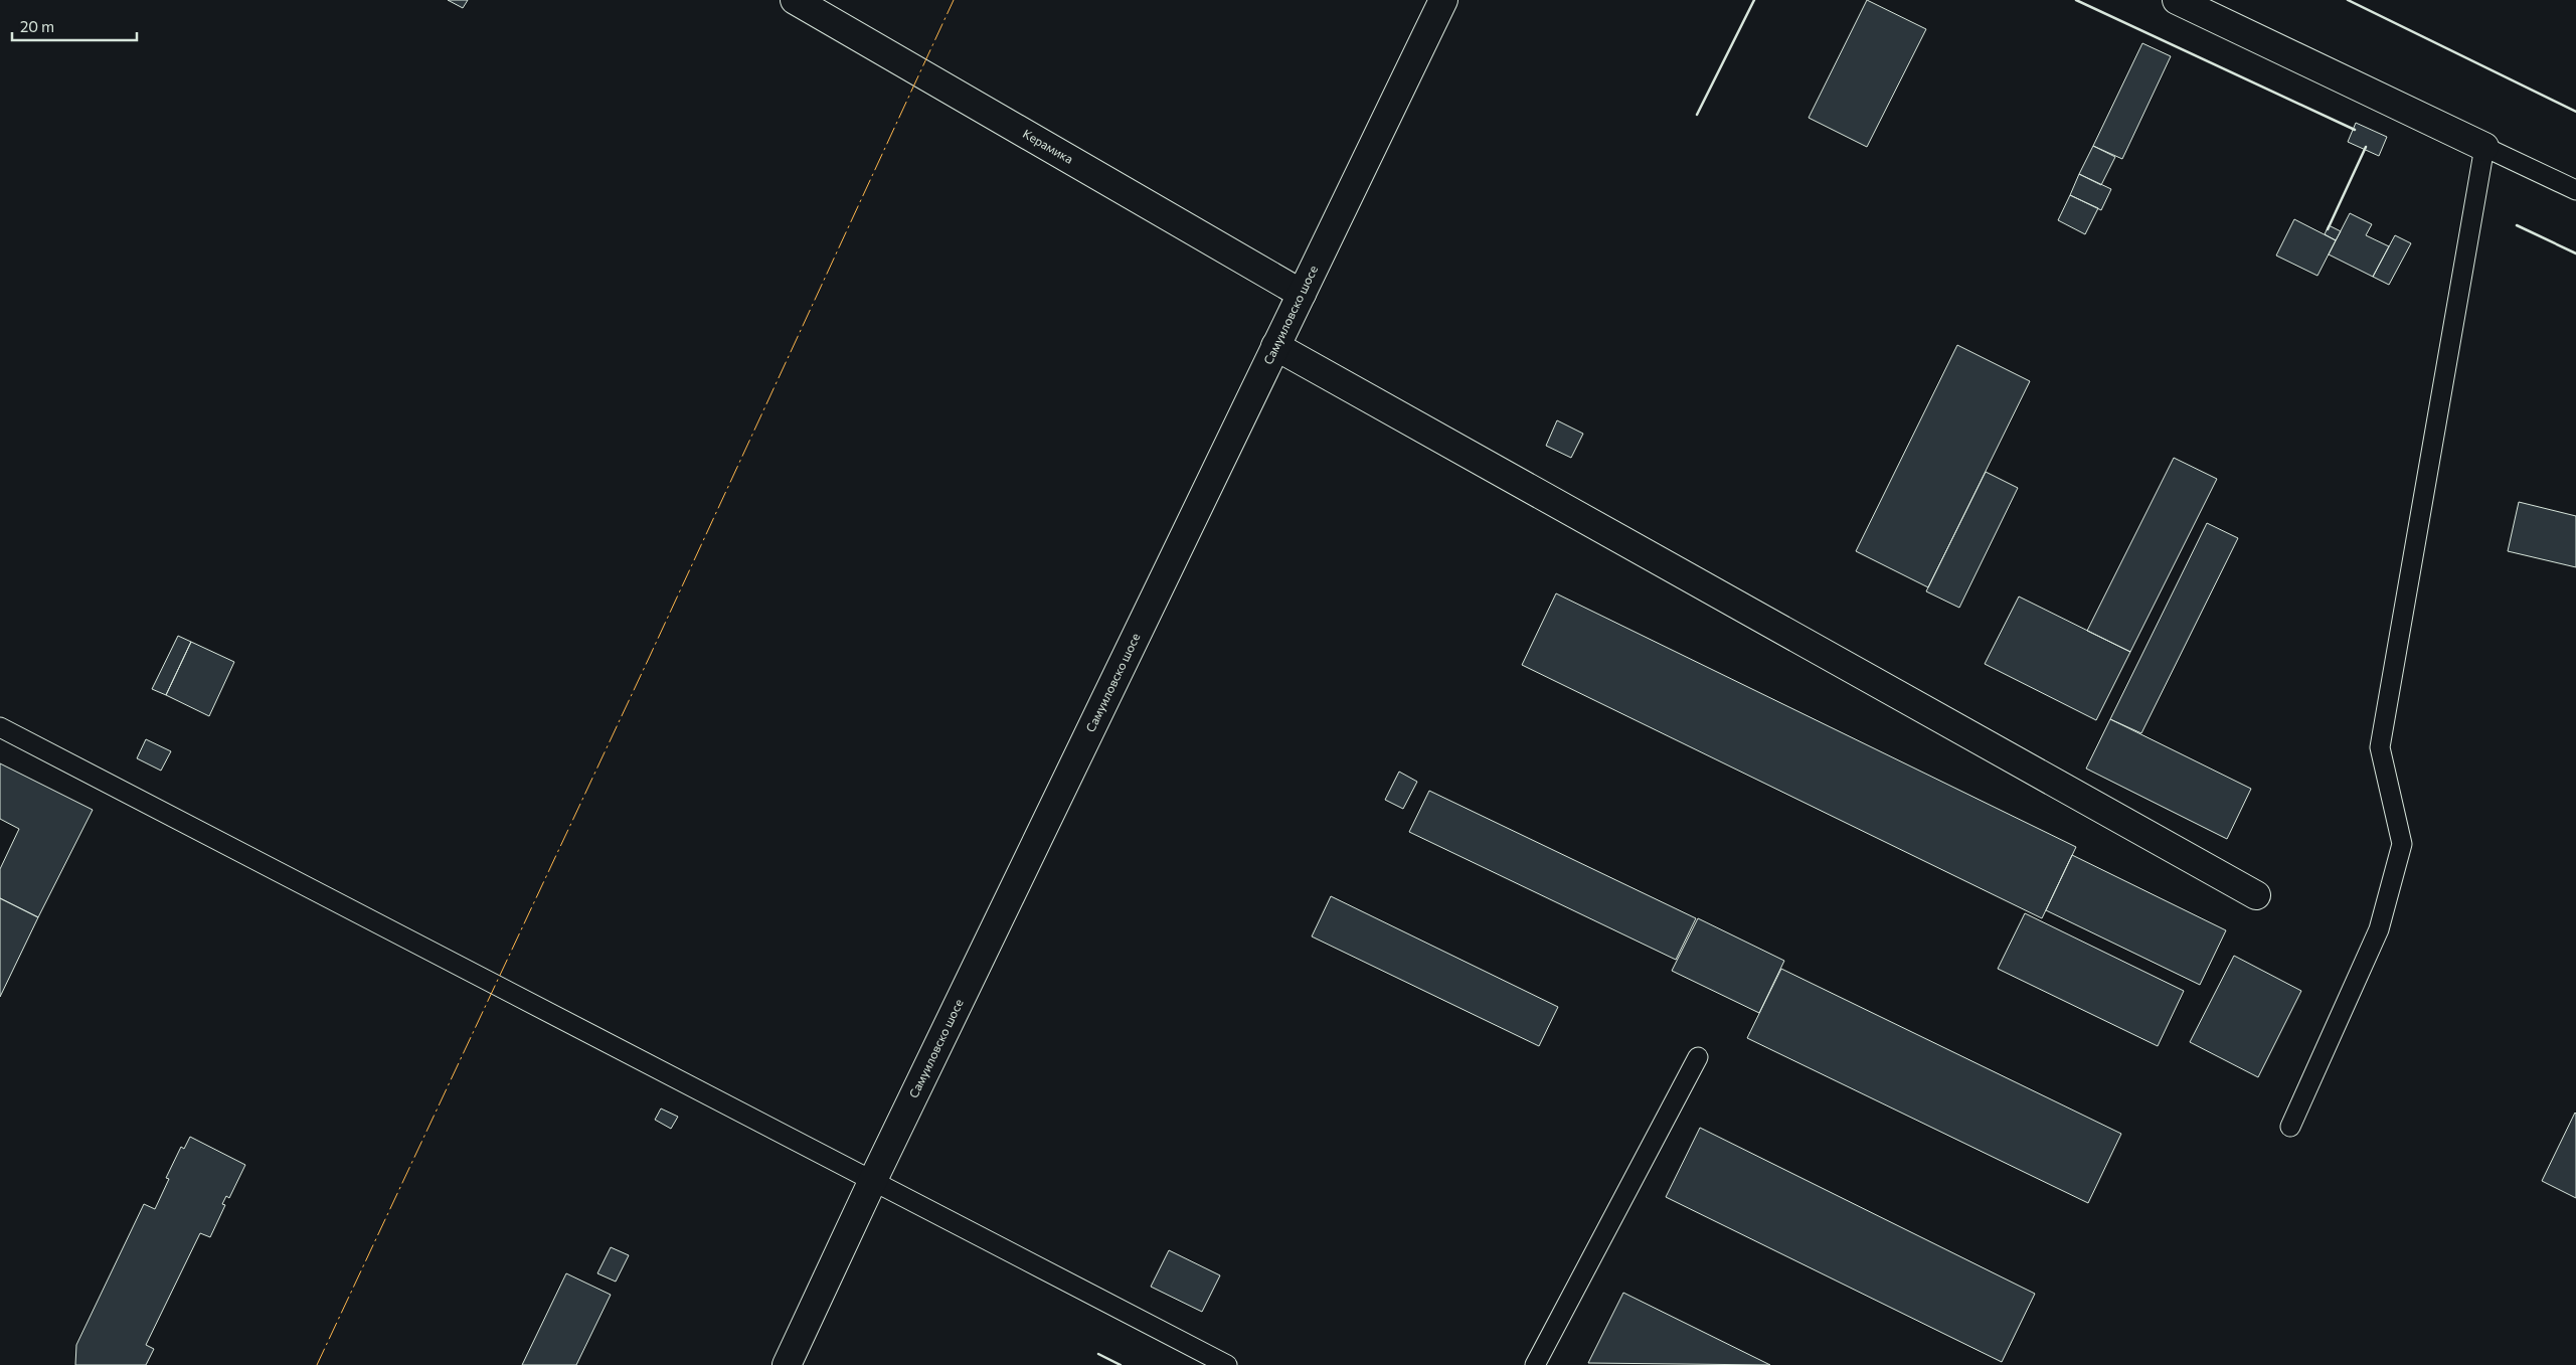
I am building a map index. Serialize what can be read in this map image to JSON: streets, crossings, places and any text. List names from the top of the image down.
{
  "streets": {
    "street": ["Керамика", "Самуиловско шосе"]
  },
  "crossings": [
    ["Керамика", "Самуиловско шосе"]
  ],
  "scale_bar": "20 m"
}
